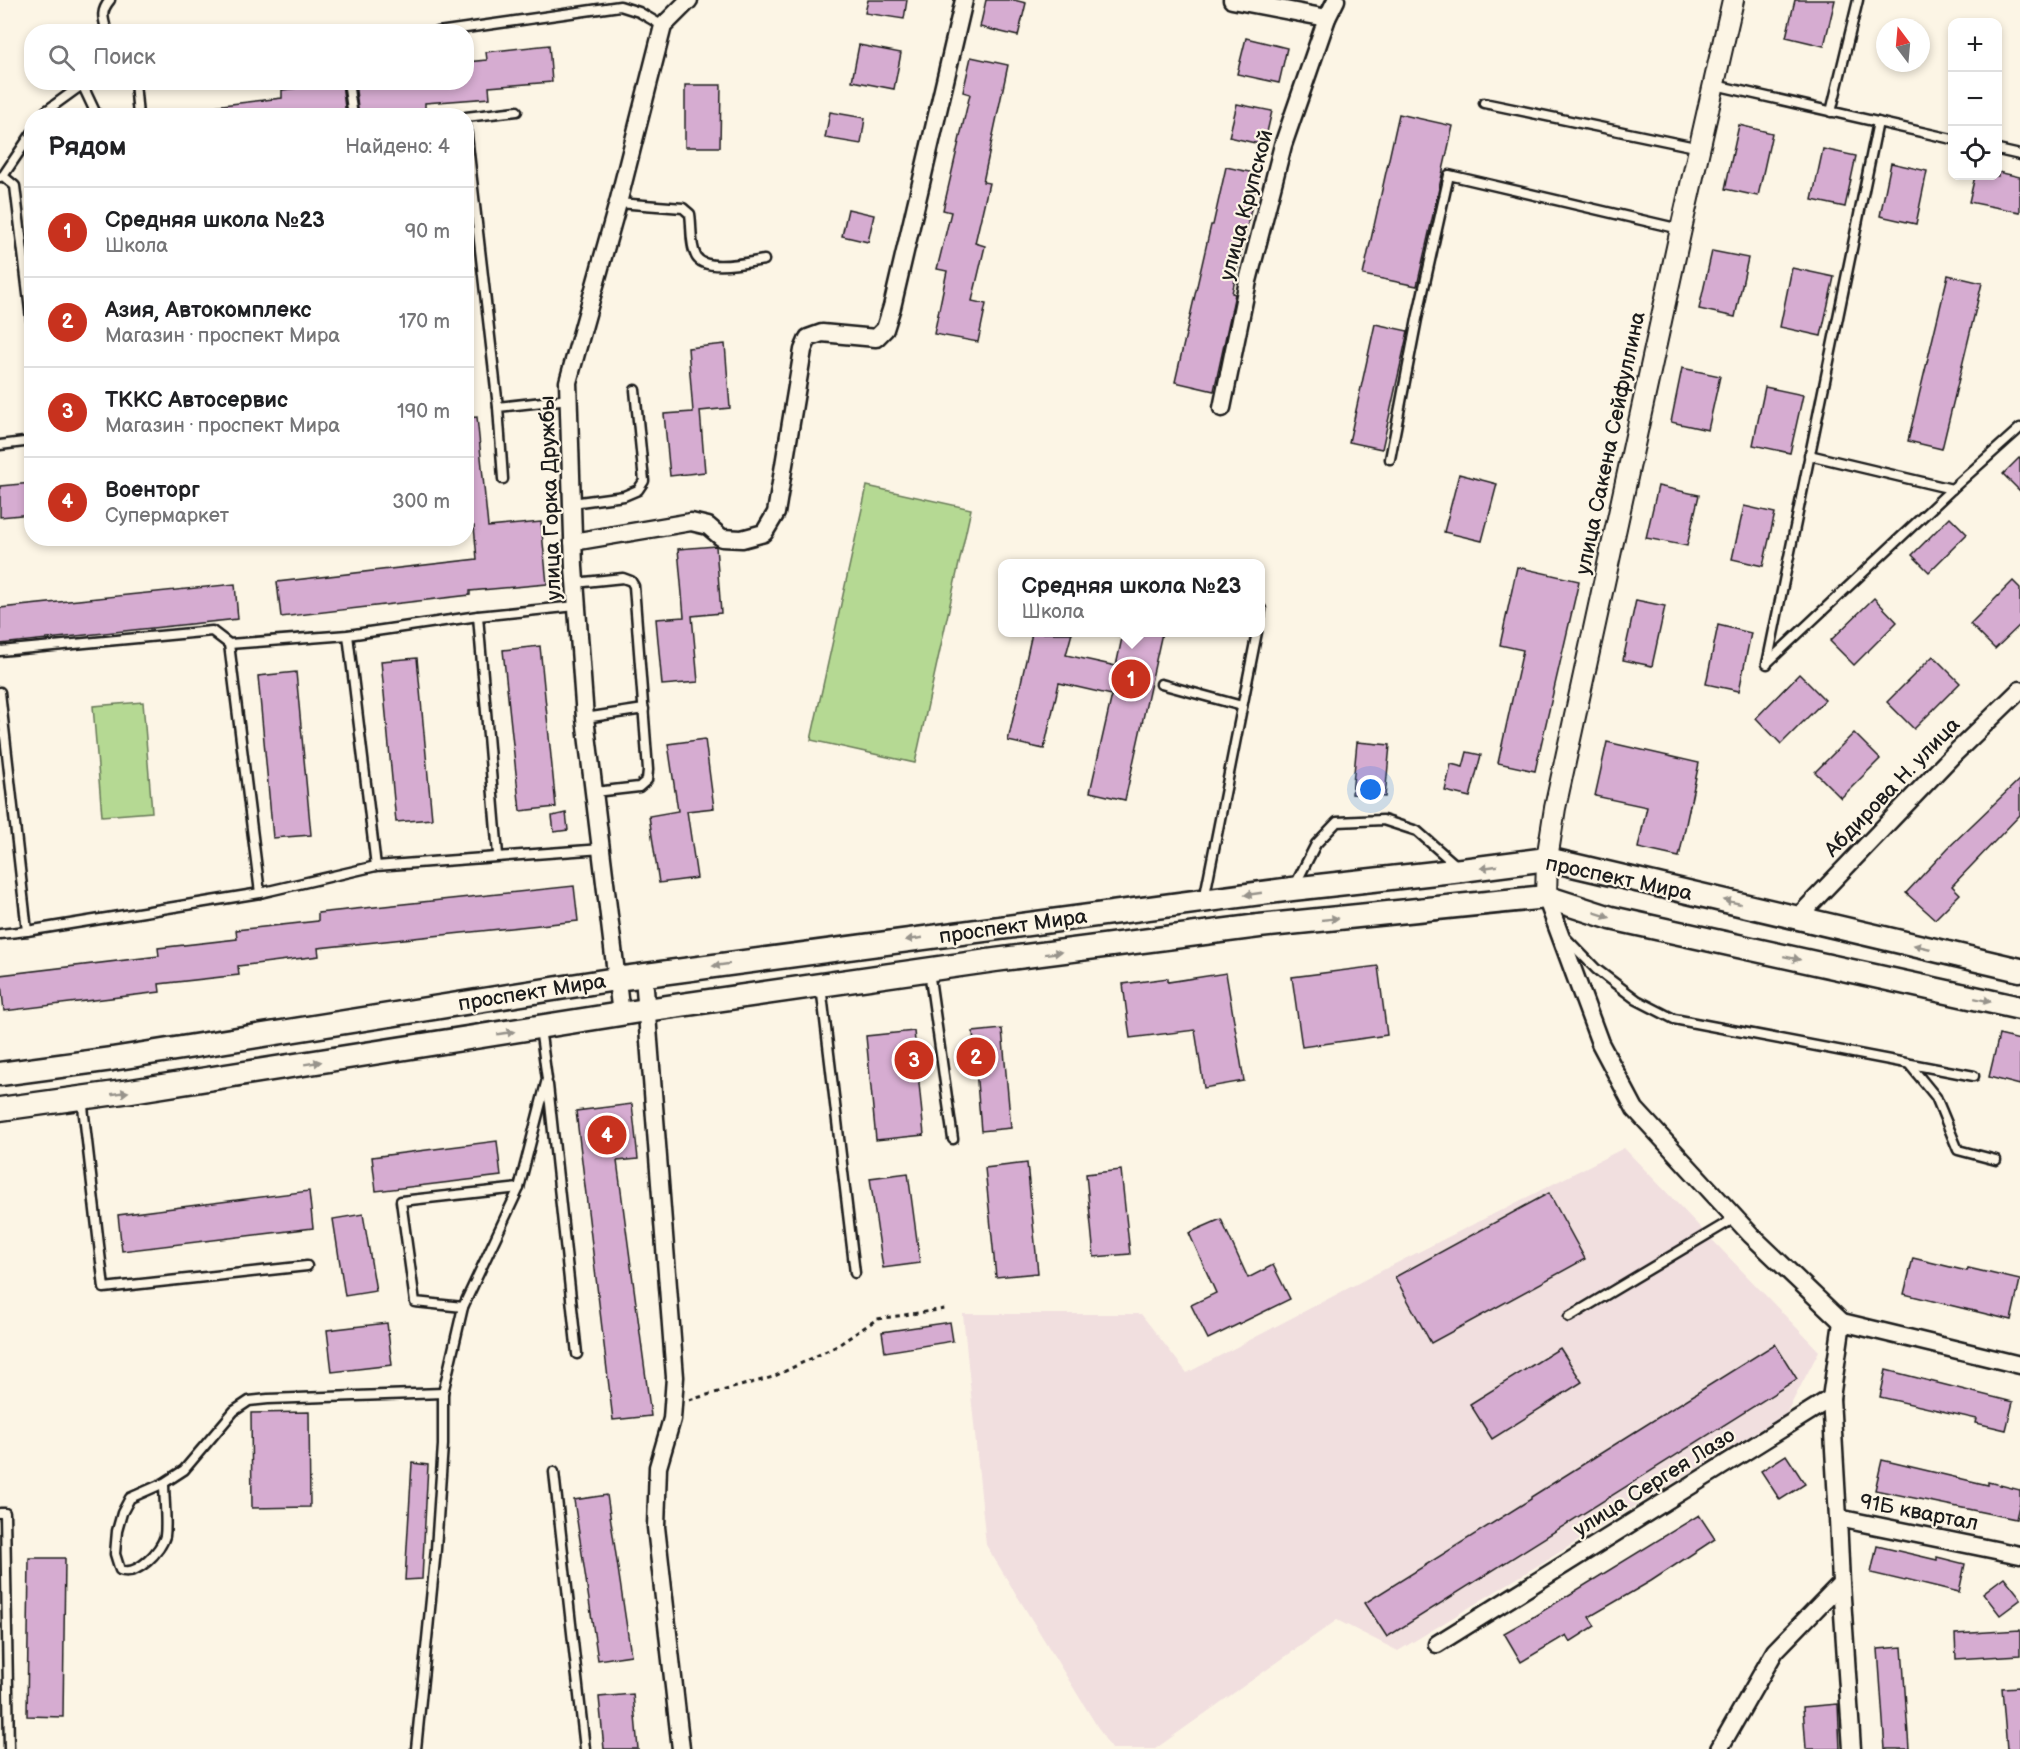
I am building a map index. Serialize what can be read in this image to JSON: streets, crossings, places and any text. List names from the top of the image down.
{
  "streets": {
    "main road": ["проспект Мира"],
    "street": [
      "улица Крупской",
      "улица Сакена Сейфуллина",
      "улица Горка Дружбы",
      "Абдирова Н. улица",
      "улица Сергея Лазо",
      "91Б квартал"
    ]
  },
  "crossings": [
    ["улица Сакена Сейфуллина", "проспект Мира"],
    ["улица Горка Дружбы", "проспект Мира"],
    ["Абдирова Н. улица", "проспект Мира"]
  ],
  "north": "top",
  "page": {
    "map_buttons": ["+", "−"],
    "search": "Поиск",
    "heading": ["Рядом", "Найдено: 4"],
    "list": [
      {
        "mark": "1",
        "name": "Средняя школа №23",
        "note": "Школа",
        "value": "90 m"
      },
      {
        "mark": "2",
        "name": "Азия, Автокомплекс",
        "note": "Магазин · проспект Мира",
        "value": "170 m"
      },
      {
        "mark": "3",
        "name": "ТККС Автосервис",
        "note": "Магазин · проспект Мира",
        "value": "190 m"
      },
      {
        "mark": "4",
        "name": "Военторг",
        "note": "Супермаркет",
        "value": "300 m"
      }
    ],
    "popup": ["Средняя школа №23", "Школа"],
    "pins": [
      "1",
      "2",
      "3",
      "4"
    ]
  }
}
